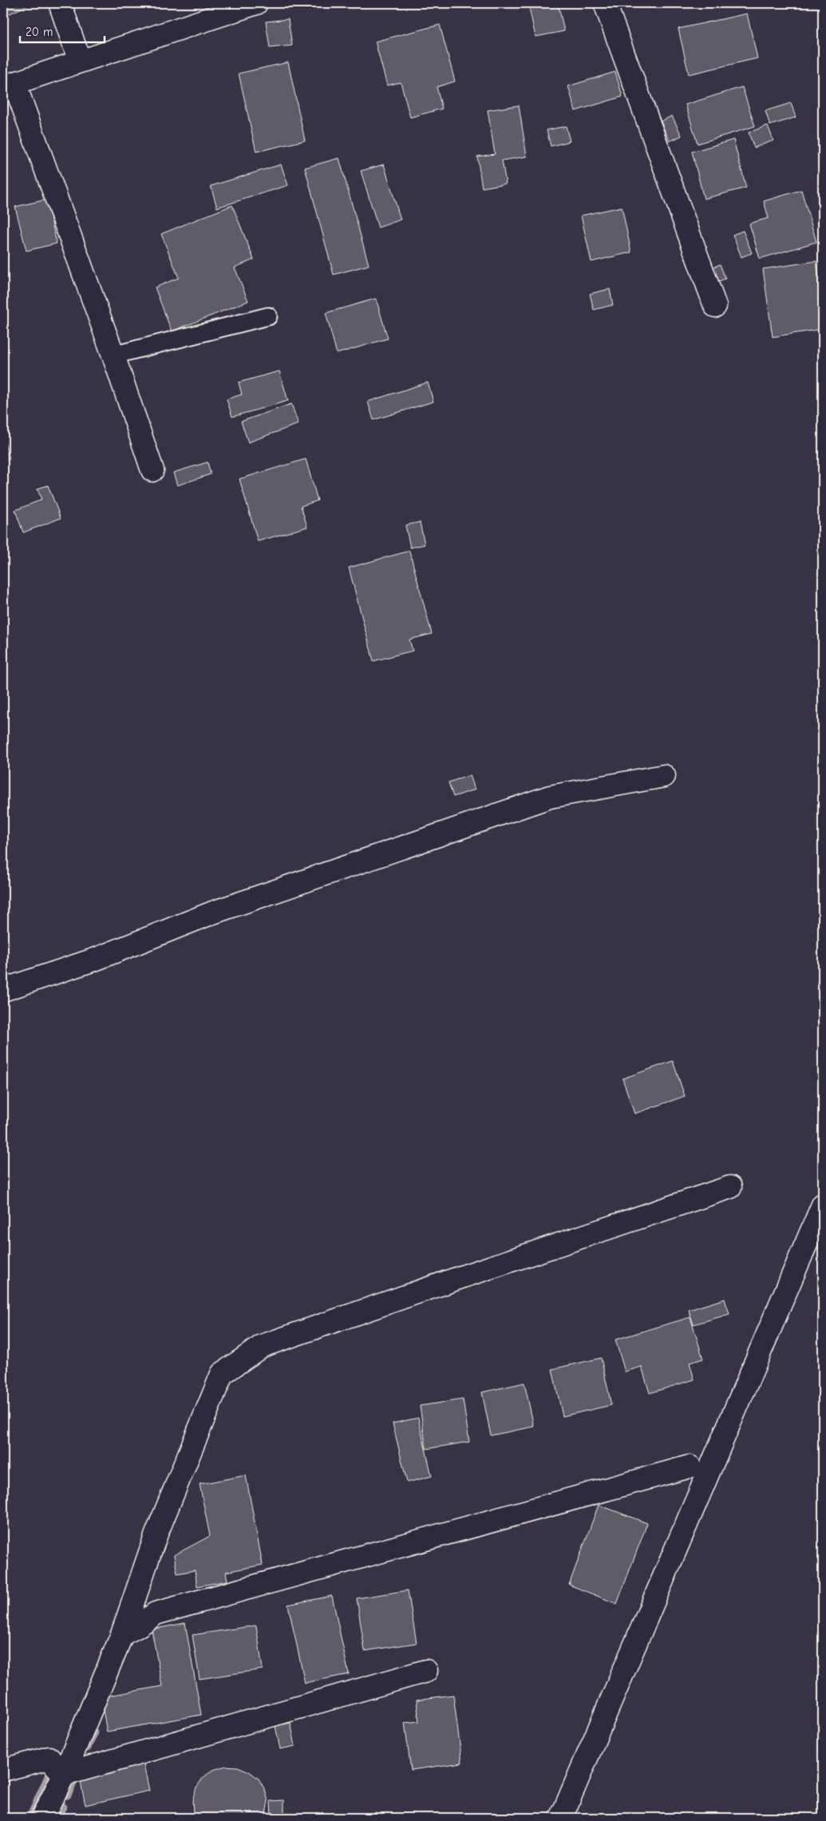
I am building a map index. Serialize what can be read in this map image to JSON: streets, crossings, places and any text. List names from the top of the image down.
{
  "scale_bar": "20 m"
}
